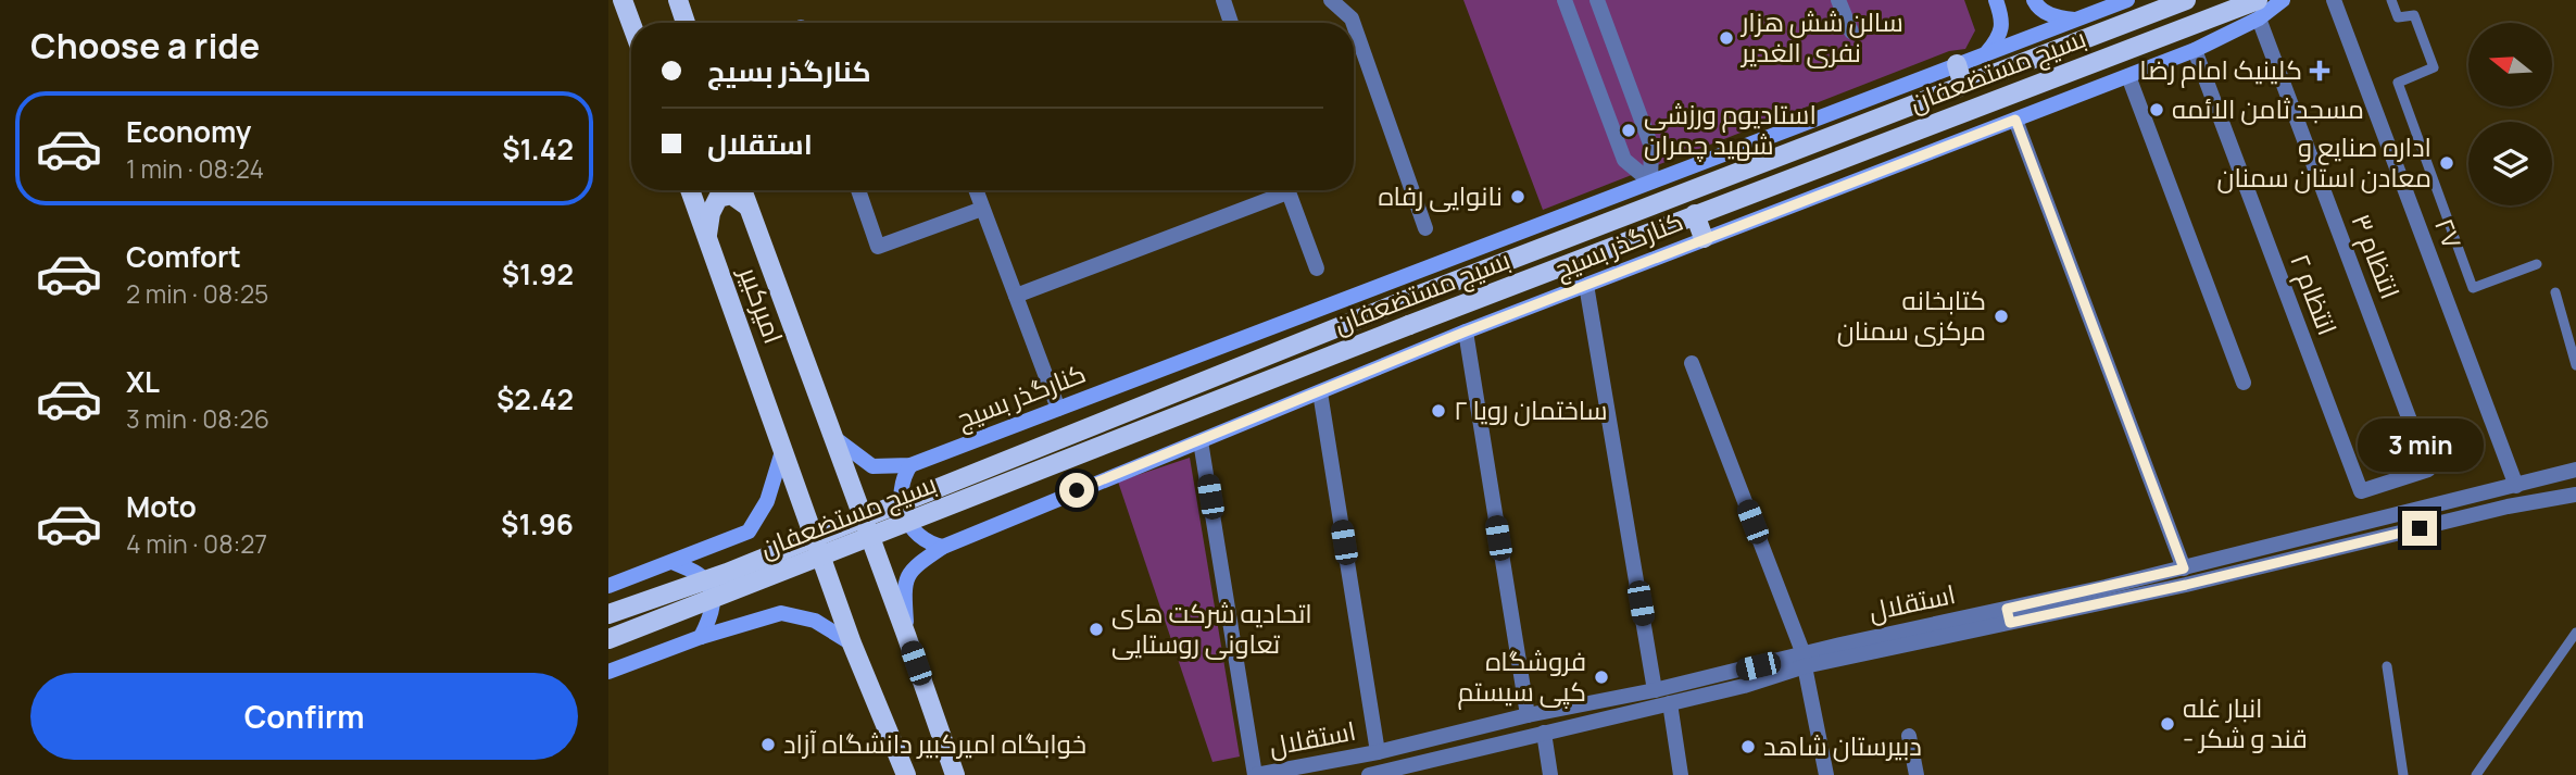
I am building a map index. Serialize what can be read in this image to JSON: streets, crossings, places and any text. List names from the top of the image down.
{
  "streets": {
    "main road": ["بسیج مستضعفان", "کنارگذر بسیج", "امیرکبیر"],
    "street": [
      "۲۷",
      "انتظام ۳",
      "انتظام ۲",
      "استقلال"
    ]
  },
  "crossings": [
    ["بسیج مستضعفان", "کنارگذر بسیج"],
    ["بسیج مستضعفان", "انتظام ۳"],
    ["۲۷", "استقلال"],
    ["کنارگذر بسیج", "انتظام ۳"],
    ["کنارگذر بسیج", "انتظام ۲"],
    ["کنارگذر بسیج", "امیرکبیر"],
    ["انتظام ۳", "انتظام ۲"]
  ],
  "places": {
    "other": [
      "سالن شش هزار نفری الغدیر",
      "مسجد ثامن الائمه",
      "استادیوم ورزشی شهید چمران",
      "اداره صنایع و معادن استان سمنان",
      "نانوایی رفاه",
      "کتابخانه مرکزی سمنان",
      "ساختمان رویا ۲",
      "اتحادیه شرکت های تعاونی روستایی",
      "فروشگاه کپی سیستم",
      "انبار غله - قند و شکر",
      "خوابگاه امیرکبیر دانشگاه آزاد",
      "دبیرستان شاهد"
    ],
    "health": ["کلینیک امام رضا"]
  },
  "north": "left",
  "page": {
    "heading": "Choose a ride",
    "banner": ["کنارگذر بسیج", "استقلال"],
    "list": [
      {
        "name": "Economy",
        "note": "1 min · 08:24",
        "value": "$1.42"
      },
      {
        "name": "Comfort",
        "note": "2 min · 08:25",
        "value": "$1.92"
      },
      {
        "name": "XL",
        "note": "3 min · 08:26",
        "value": "$2.42"
      },
      {
        "name": "Moto",
        "note": "4 min · 08:27",
        "value": "$1.96"
      }
    ],
    "bubble": "3 min",
    "buttons": "Confirm"
  }
}
